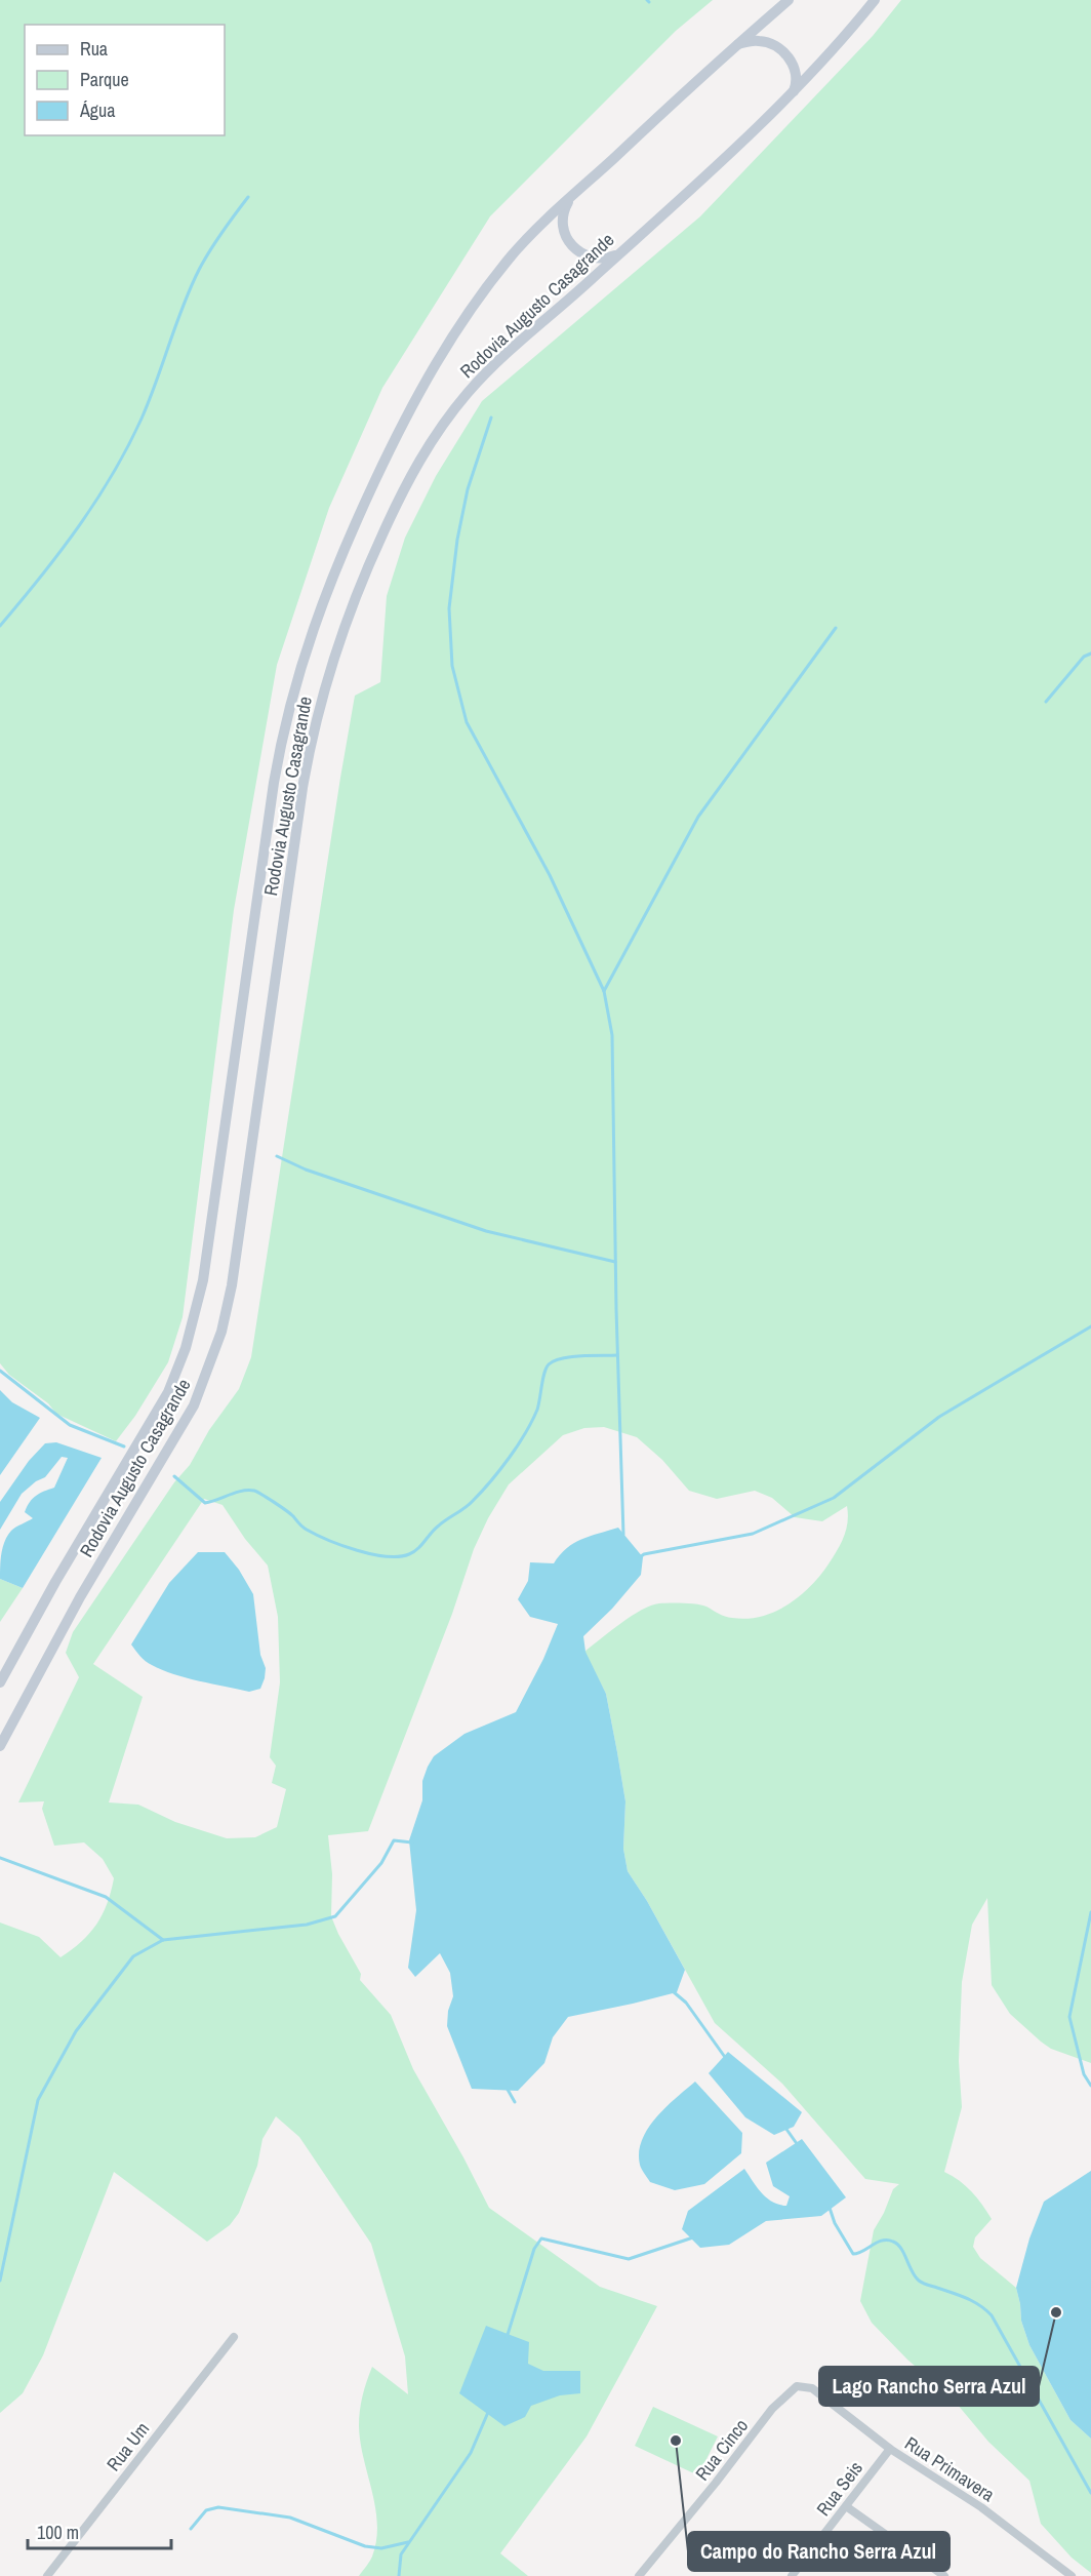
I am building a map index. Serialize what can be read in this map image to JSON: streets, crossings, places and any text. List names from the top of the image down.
{
  "streets": {
    "main road": ["Rodovia Augusto Casagrande"],
    "street": [
      "Rua Um",
      "Rua Cinco",
      "Rua Primavera",
      "Rua Seis"
    ]
  },
  "crossings": [
    ["Rua Cinco", "Rua Primavera"],
    ["Rua Primavera", "Rua Seis"]
  ],
  "places": ["Lago Rancho Serra Azul", "Campo do Rancho Serra Azul"],
  "legend": ["Rua", "Parque", "Água"],
  "scale_bar": "100 m"
}
